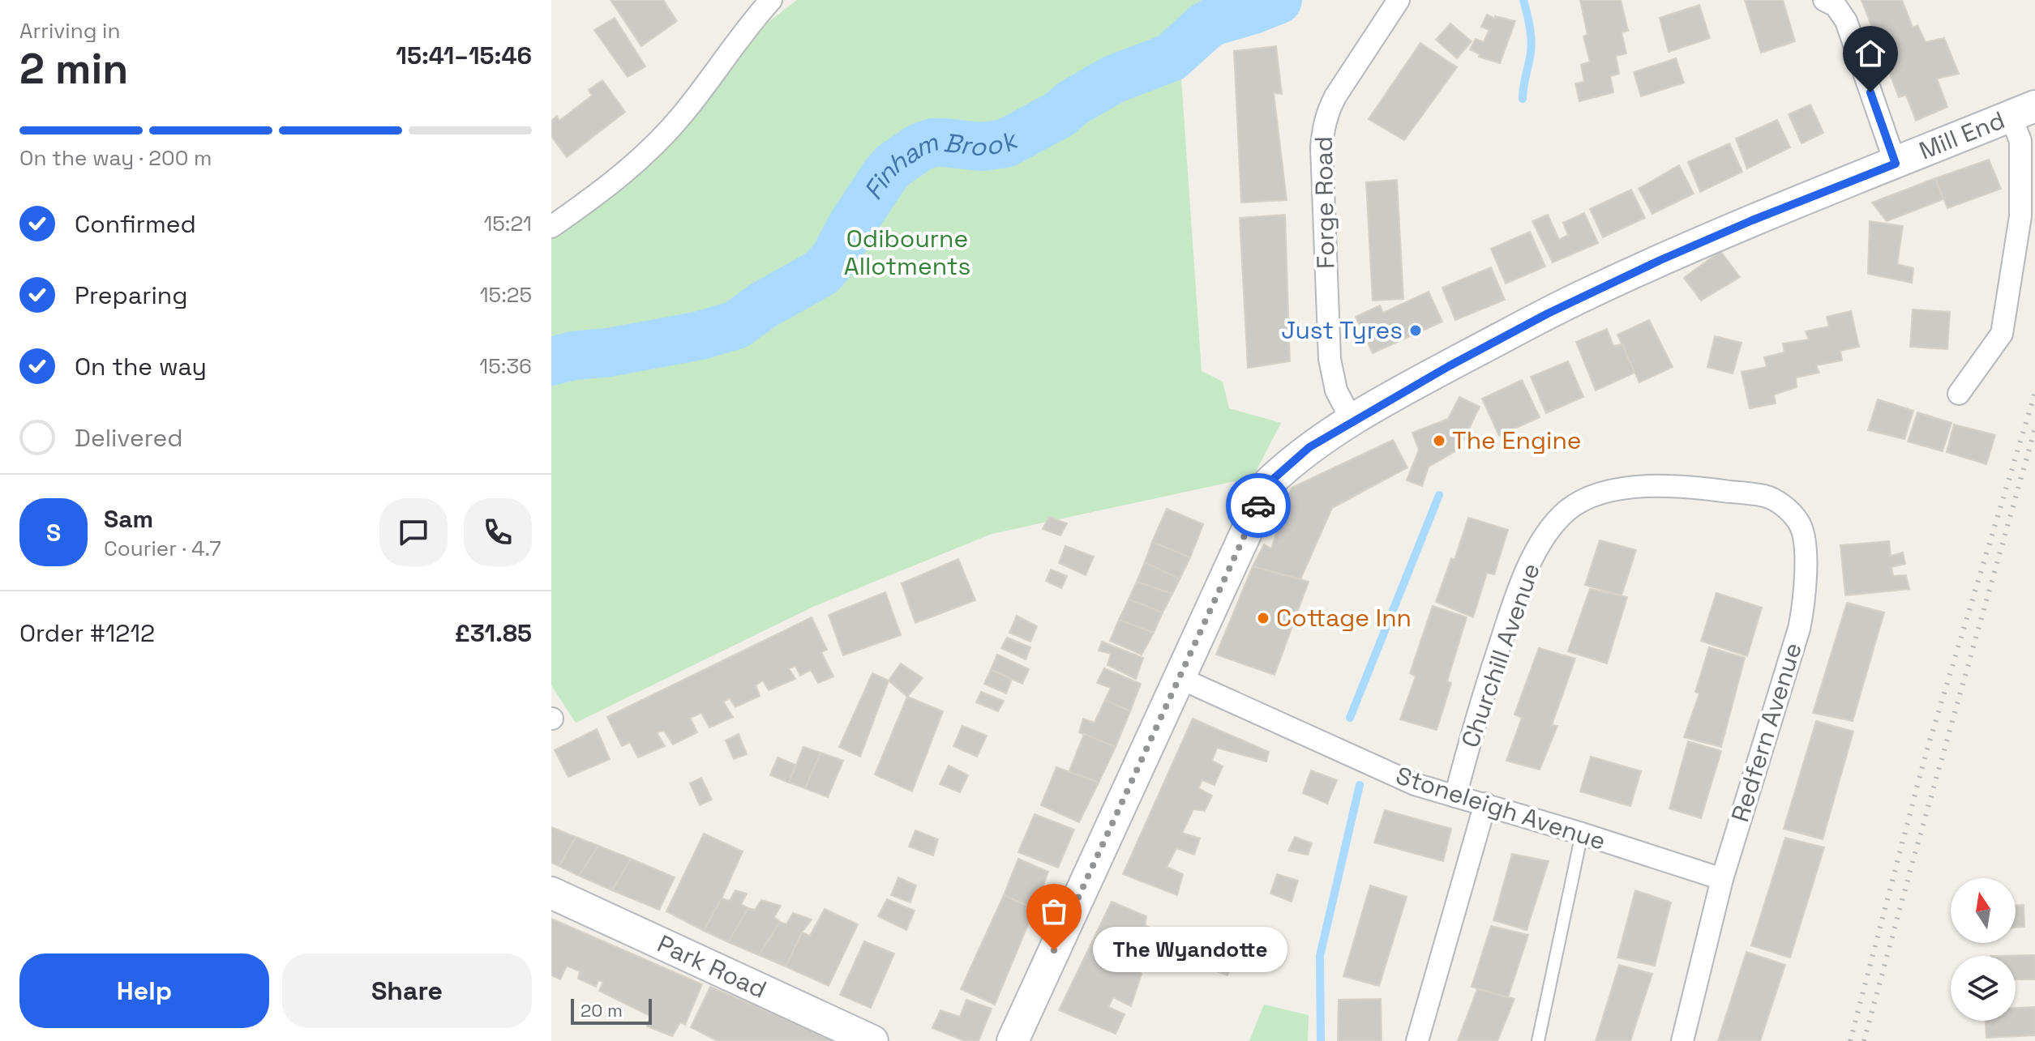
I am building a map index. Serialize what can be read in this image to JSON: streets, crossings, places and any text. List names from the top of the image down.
{
  "streets": {
    "street": [
      "Mill End",
      "Forge Road",
      "Churchill Avenue",
      "Redfern Avenue",
      "Stoneleigh Avenue",
      "Park Road"
    ]
  },
  "crossings": [
    ["Mill End", "Forge Road"],
    ["Mill End", "Stoneleigh Avenue"],
    ["Churchill Avenue", "Redfern Avenue"],
    ["Churchill Avenue", "Stoneleigh Avenue"],
    ["Redfern Avenue", "Stoneleigh Avenue"]
  ],
  "water": ["Finham Brook"],
  "parks": ["Odibourne Allotments"],
  "places": [
    "Just Tyres",
    "The Engine",
    "Cottage Inn",
    "The Wyandotte"
  ],
  "scale_bar": "20 m",
  "north": "top",
  "page": {
    "heading": ["2 min", "Arriving in", "15:41–15:46"],
    "panel": [
      "Sam",
      "Courier · 4.7",
      "Order #1212",
      "£31.85"
    ],
    "bar": "On the way · 200 m",
    "list": [
      ["Confirmed", "15:21"],
      ["Preparing", "15:25"],
      ["On the way", "15:36"],
      "Delivered"
    ],
    "round": "S",
    "bubble": "The Wyandotte",
    "buttons": ["Help", "Share"],
    "scale": "20 m"
  }
}
